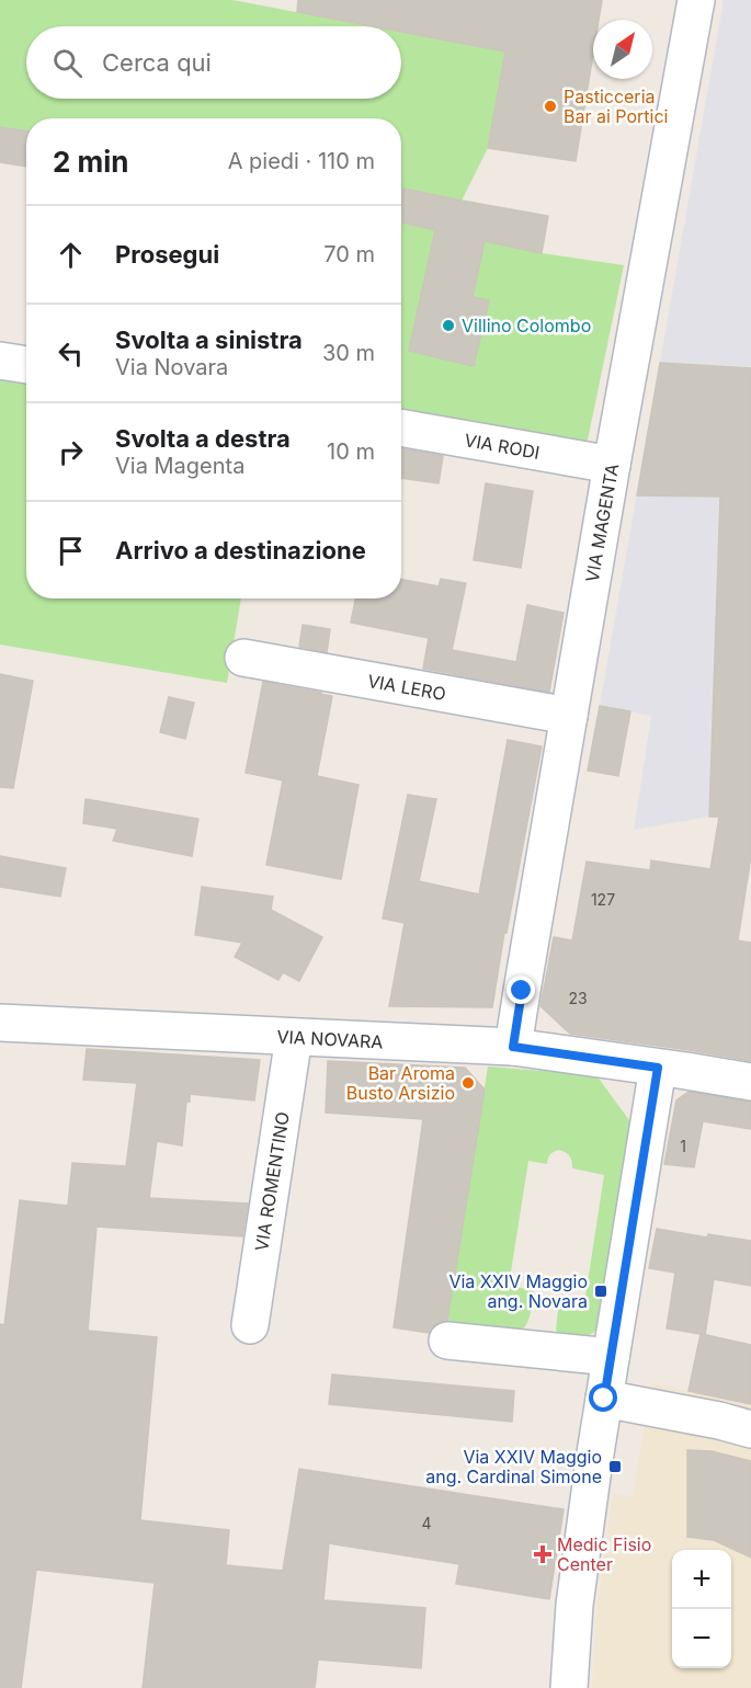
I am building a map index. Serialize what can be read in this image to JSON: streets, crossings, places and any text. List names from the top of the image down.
{
  "streets": {
    "street": [
      "VIA RODI",
      "VIA MAGENTA",
      "VIA LERO",
      "VIA NOVARA",
      "VIA ROMENTINO"
    ]
  },
  "crossings": [
    ["VIA RODI", "VIA MAGENTA"],
    ["VIA MAGENTA", "VIA LERO"],
    ["VIA MAGENTA", "VIA NOVARA"],
    ["VIA NOVARA", "VIA ROMENTINO"]
  ],
  "places": {
    "other": ["Pasticceria Bar ai Portici", "Villino Colombo", "Bar Aroma Busto Arsizio"],
    "transit": ["Via XXIV Maggio ang. Novara", "Via XXIV Maggio ang. Cardinal Simone"],
    "health": ["Medic Fisio Center"]
  },
  "house_numbers": [
    "127",
    "23",
    "1",
    "4"
  ],
  "north": "top right",
  "page": {
    "search": "Cerca qui",
    "heading": ["2 min", "A piedi · 110 m"],
    "list": [
      ["Prosegui", "70 m"],
      ["Svolta a sinistra", "Via Novara", "30 m"],
      ["Svolta a destra", "Via Magenta", "10 m"],
      "Arrivo a destinazione"
    ],
    "map_buttons": ["+", "−"]
  }
}
